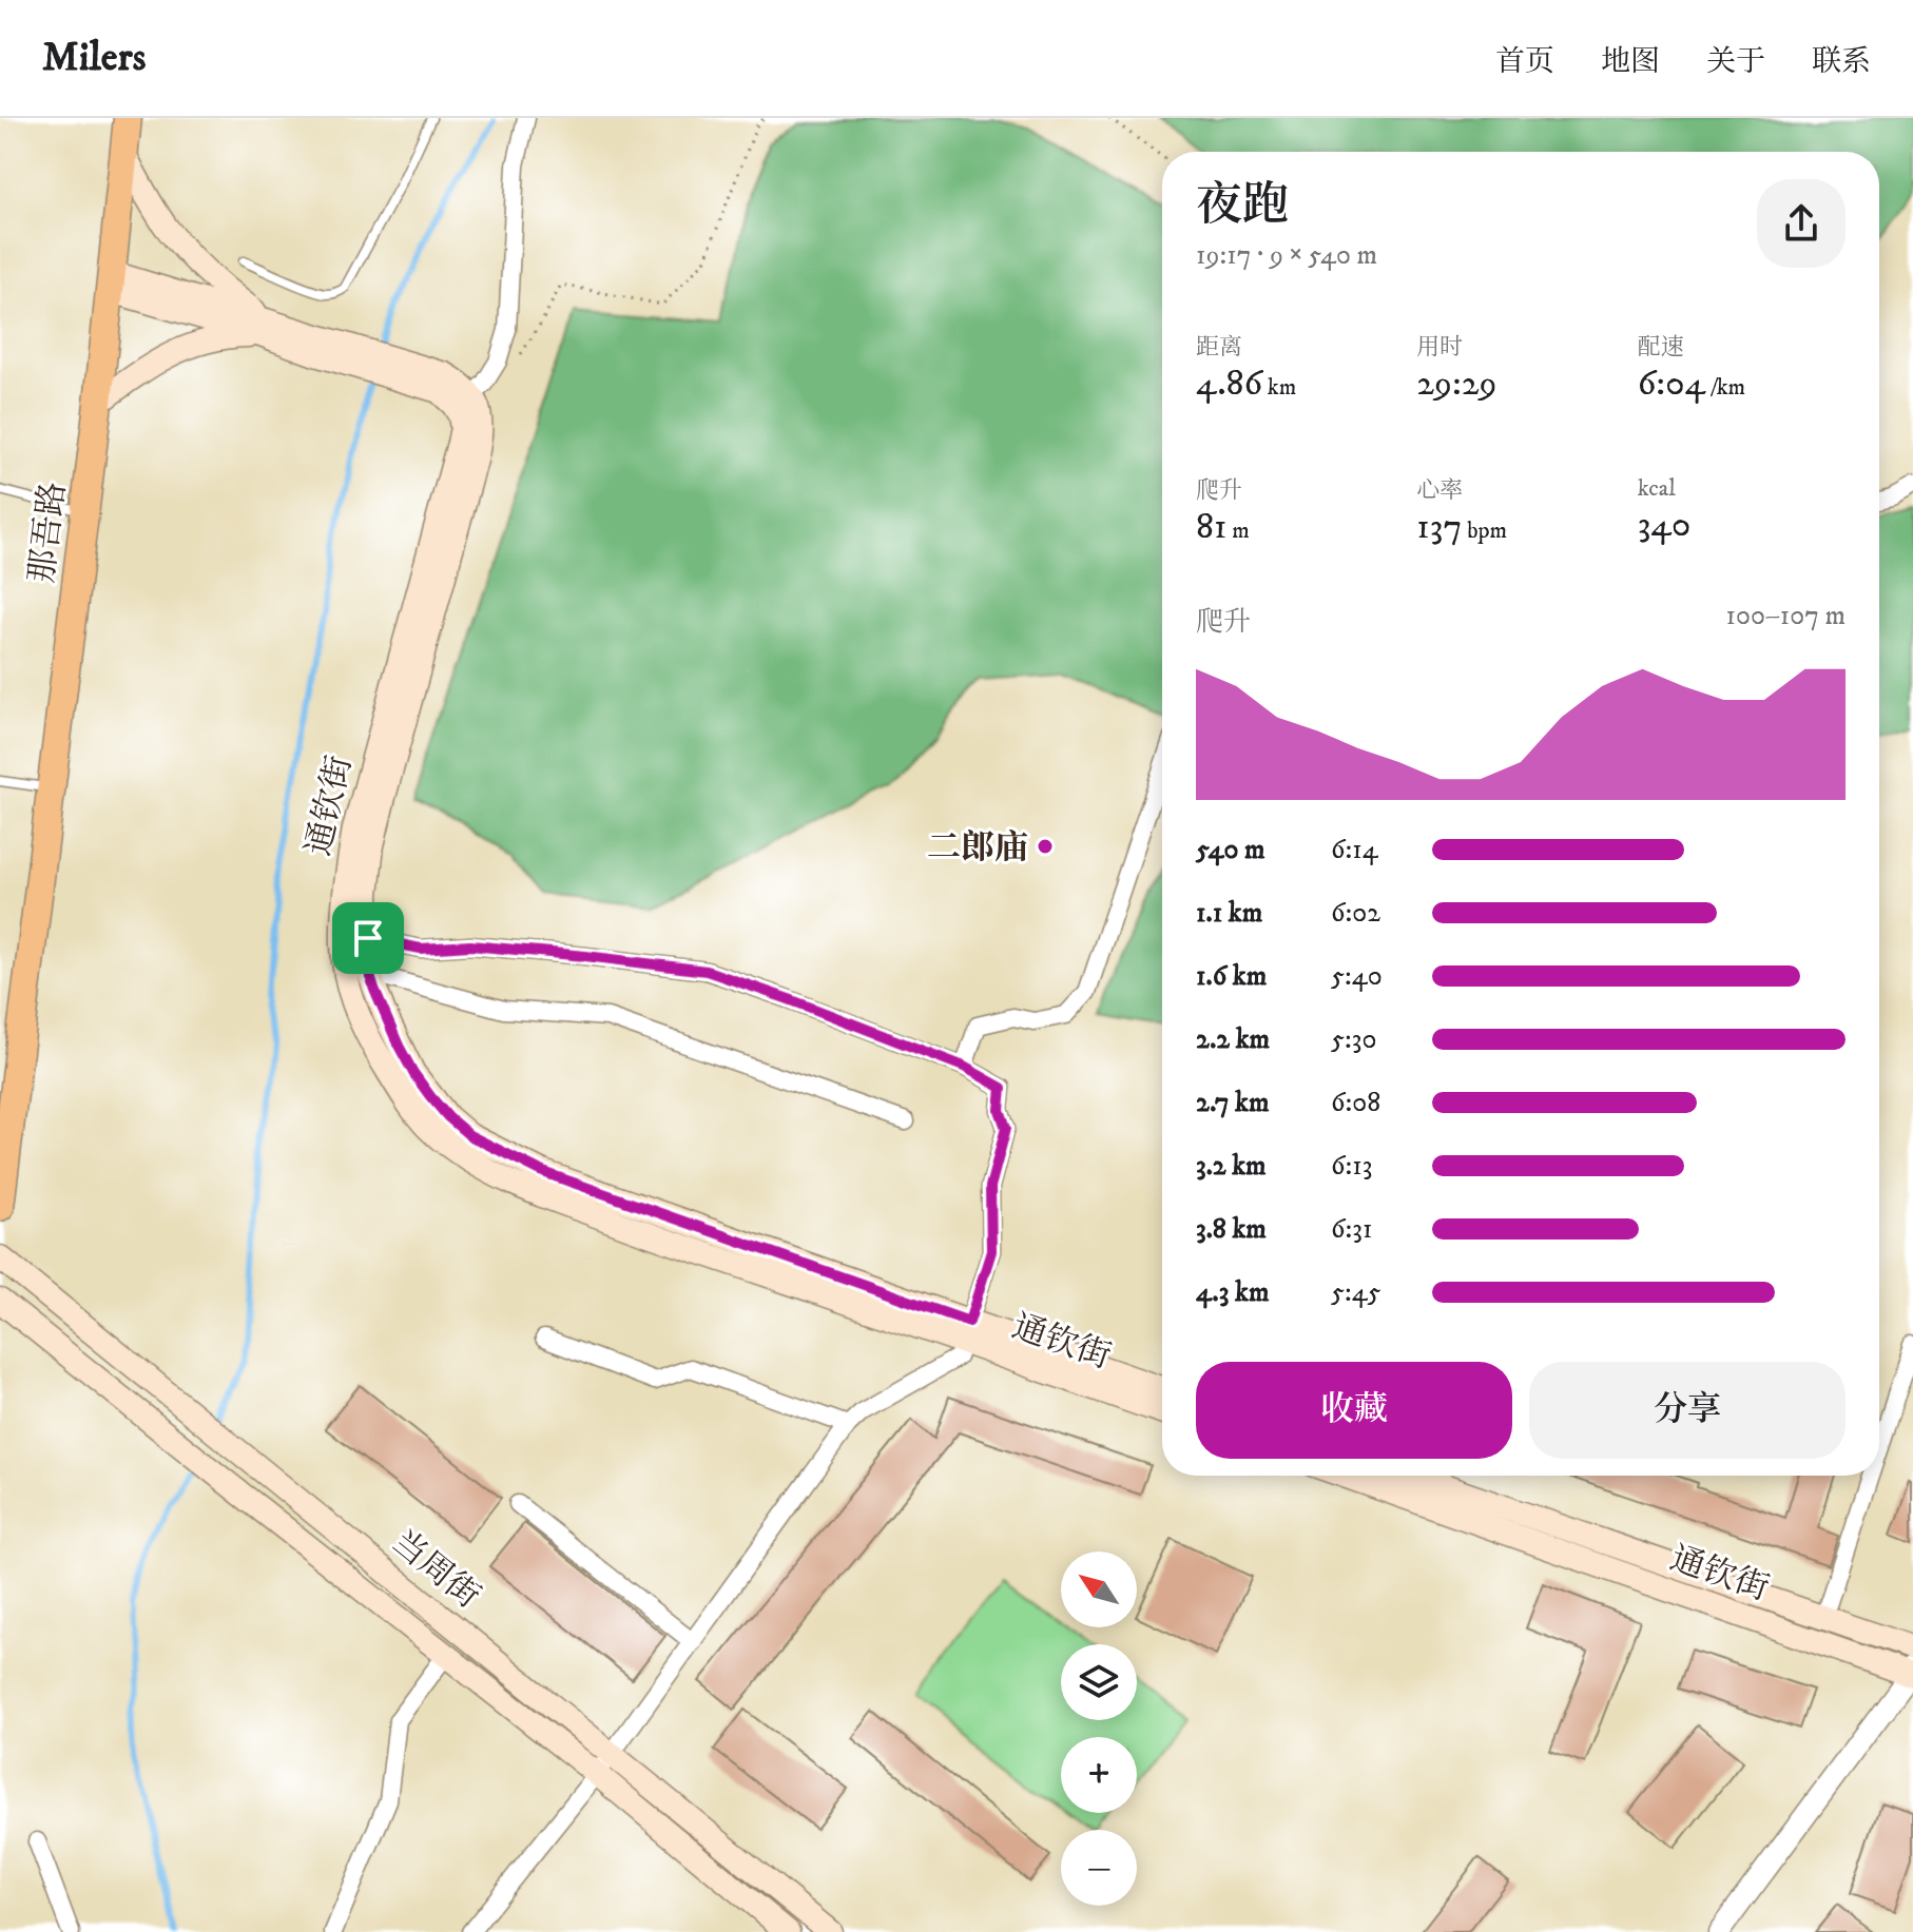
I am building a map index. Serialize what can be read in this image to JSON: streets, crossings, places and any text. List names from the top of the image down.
{
  "streets": {
    "highway": ["那吾路"],
    "main road": ["通钦街", "当周街"]
  },
  "crossings": [
    ["那吾路", "通钦街"]
  ],
  "places": ["二郎庙"],
  "north": "top left",
  "page": {
    "header": "Milers",
    "nav": [
      "首页",
      "地图",
      "关于",
      "联系"
    ],
    "heading": ["夜跑", "19:17 · 9 × 540 m"],
    "stats": [
      ["距离", "4.86 km"],
      ["用时", "29:29"],
      ["配速", "6:04 /km"],
      ["爬升", "81 m"],
      ["心率", "137 bpm"],
      ["kcal", "340"]
    ],
    "chart": ["爬升", "100–107 m"],
    "list": [
      {
        "name": "540 m",
        "note": "6:14"
      },
      {
        "name": "1.1 km",
        "note": "6:02"
      },
      {
        "name": "1.6 km",
        "note": "5:40"
      },
      {
        "name": "2.2 km",
        "note": "5:30"
      },
      {
        "name": "2.7 km",
        "note": "6:08"
      },
      {
        "name": "3.2 km",
        "note": "6:13"
      },
      {
        "name": "3.8 km",
        "note": "6:31"
      },
      {
        "name": "4.3 km",
        "note": "5:45"
      }
    ],
    "buttons": ["收藏", "分享"],
    "map_buttons": ["+", "−"]
  }
}
